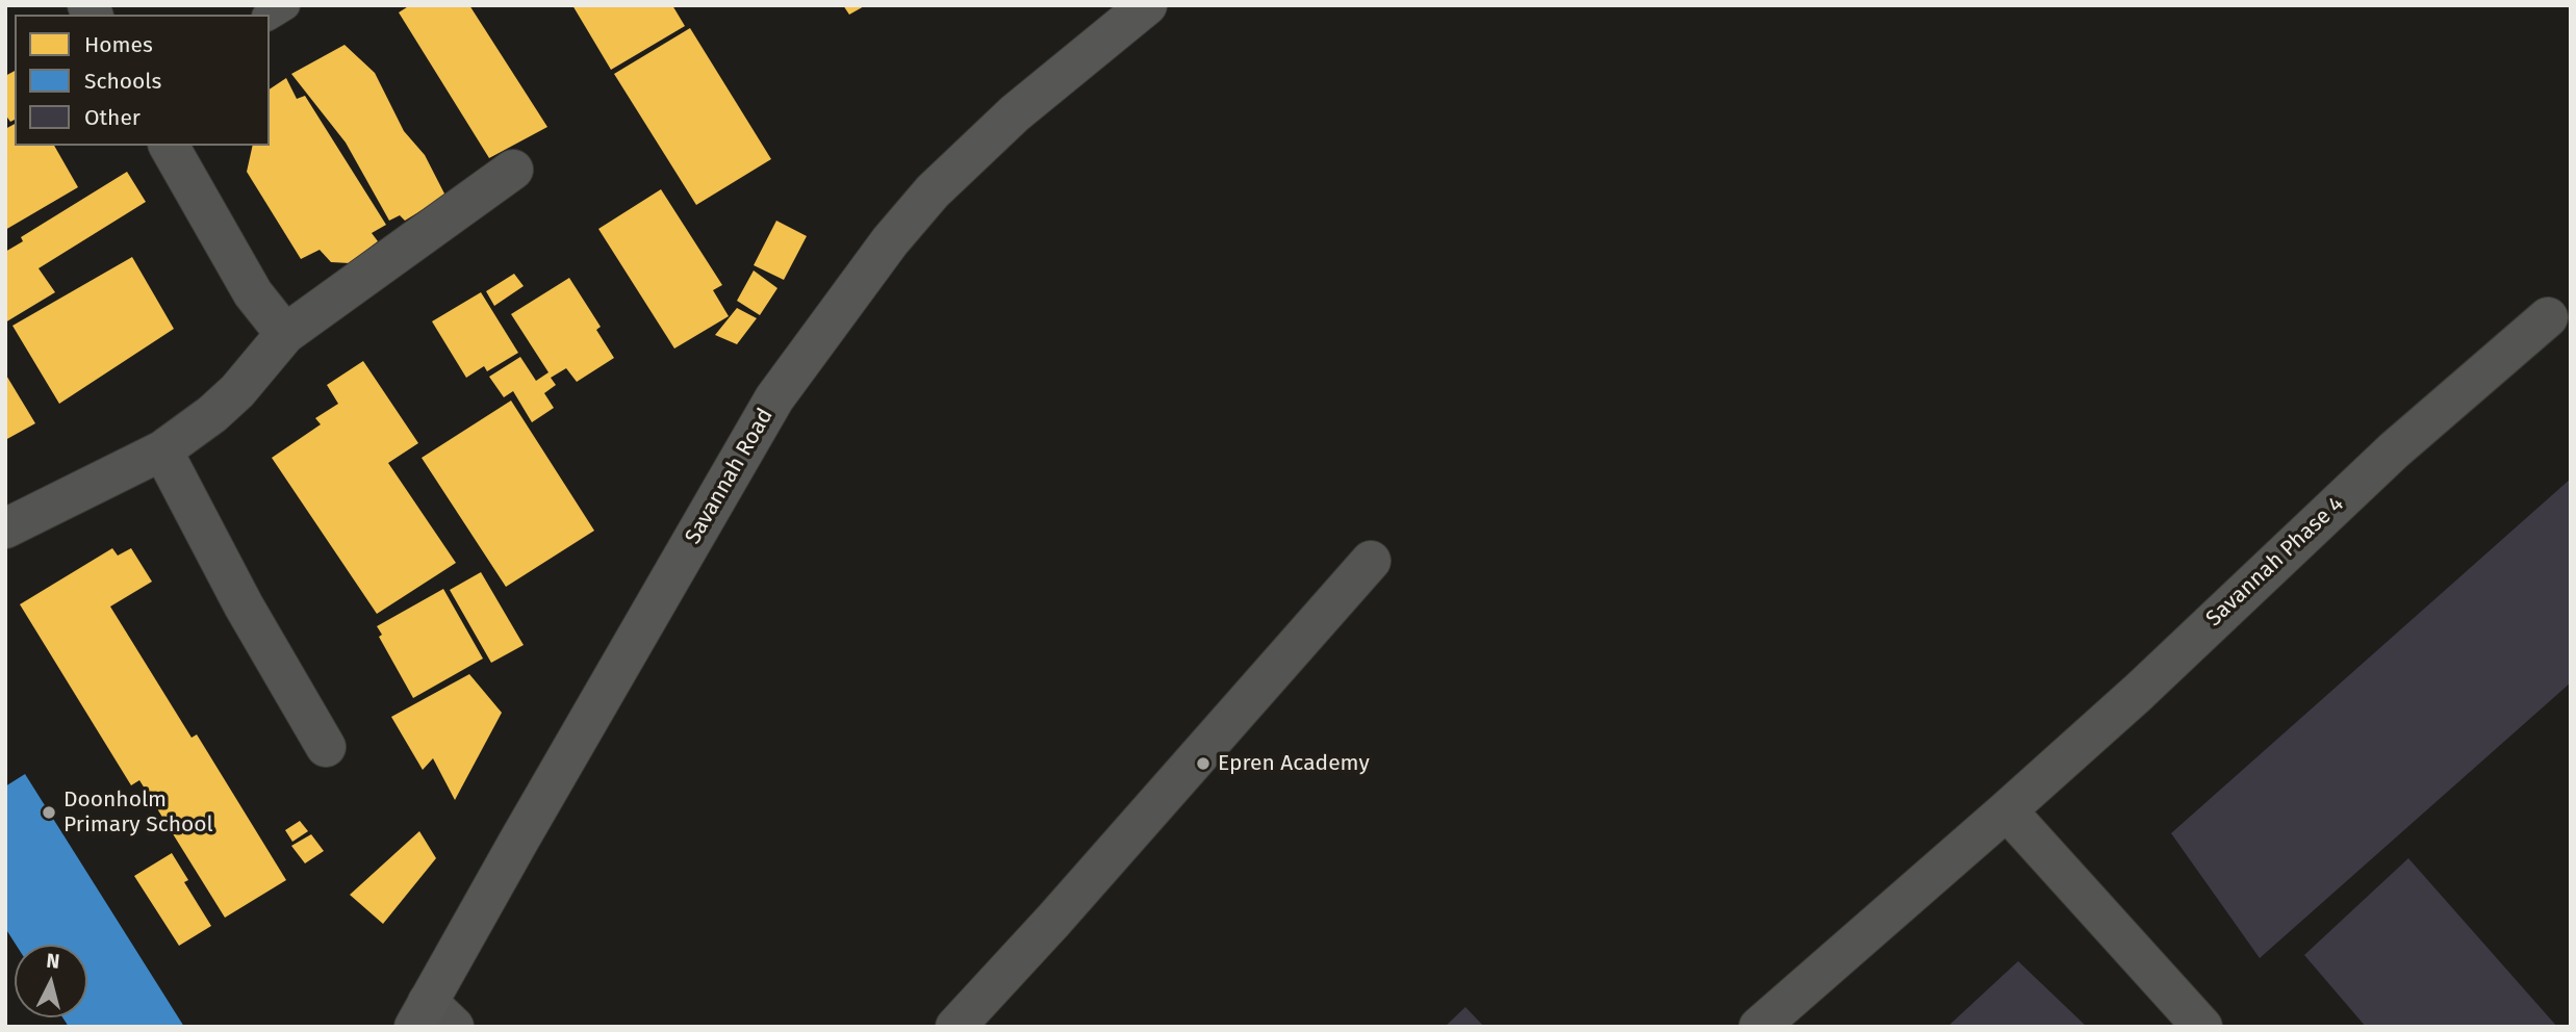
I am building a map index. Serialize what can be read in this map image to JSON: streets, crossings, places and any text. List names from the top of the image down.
{
  "streets": {
    "main road": ["Savannah Road"],
    "street": ["Savannah Phase 4"]
  },
  "places": ["Epren Academy", "Doonholm Primary School"],
  "legend": ["Homes", "Schools", "Other"],
  "north": "top"
}
